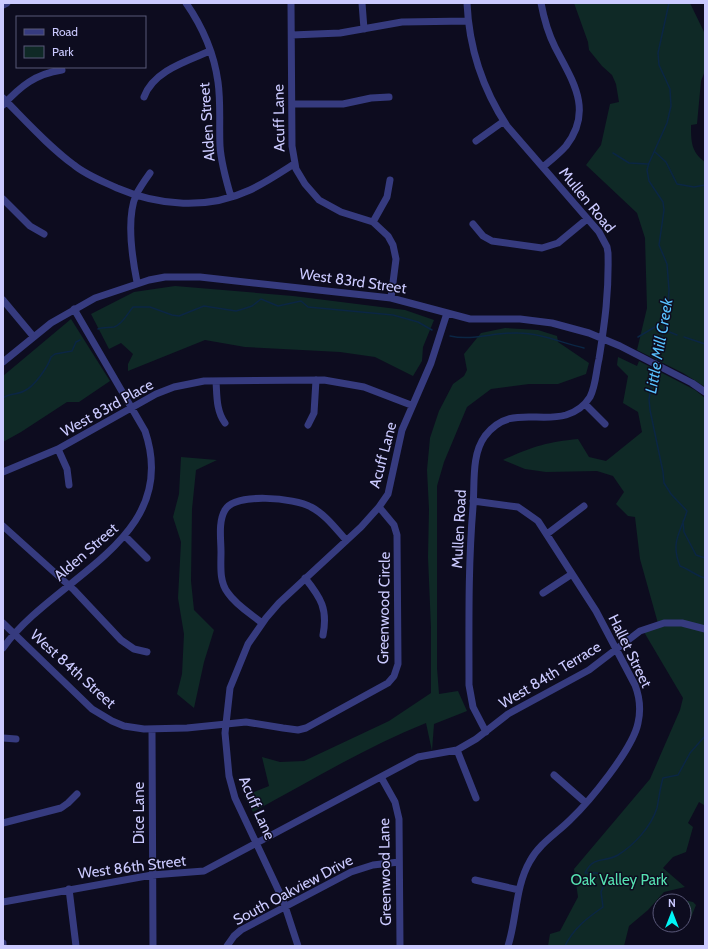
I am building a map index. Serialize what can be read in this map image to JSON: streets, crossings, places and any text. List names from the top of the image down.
{
  "streets": {
    "street": [
      "Acuff Lane",
      "Alden Street",
      "Mullen Road",
      "West 83rd Street",
      "West 83rd Place",
      "Greenwood Circle",
      "Hallet Street",
      "West 84th Street",
      "West 84th Terrace",
      "Dice Lane",
      "West 86th Street",
      "Greenwood Lane",
      "South Oakview Drive"
    ]
  },
  "crossings": [
    ["Acuff Lane", "West 83rd Street"],
    ["Acuff Lane", "West 83rd Place"],
    ["Acuff Lane", "Greenwood Circle"],
    ["Acuff Lane", "West 84th Street"],
    ["Acuff Lane", "West 84th Terrace"],
    ["Acuff Lane", "West 86th Street"],
    ["Acuff Lane", "South Oakview Drive"],
    ["Alden Street", "West 83rd Street"],
    ["Alden Street", "West 83rd Place"],
    ["Alden Street", "West 84th Street"],
    ["Mullen Road", "West 83rd Street"],
    ["Mullen Road", "Hallet Street"],
    ["Mullen Road", "West 84th Terrace"],
    ["Greenwood Circle", "West 84th Street"],
    ["Hallet Street", "West 84th Terrace"],
    ["West 84th Street", "Dice Lane"],
    ["West 84th Terrace", "West 86th Street"],
    ["West 84th Terrace", "Greenwood Lane"],
    ["Dice Lane", "West 86th Street"],
    ["Greenwood Lane", "South Oakview Drive"]
  ],
  "water": ["Little Mill Creek"],
  "parks": ["Oak Valley Park"],
  "legend": ["Road", "Park"],
  "north": "top"
}
